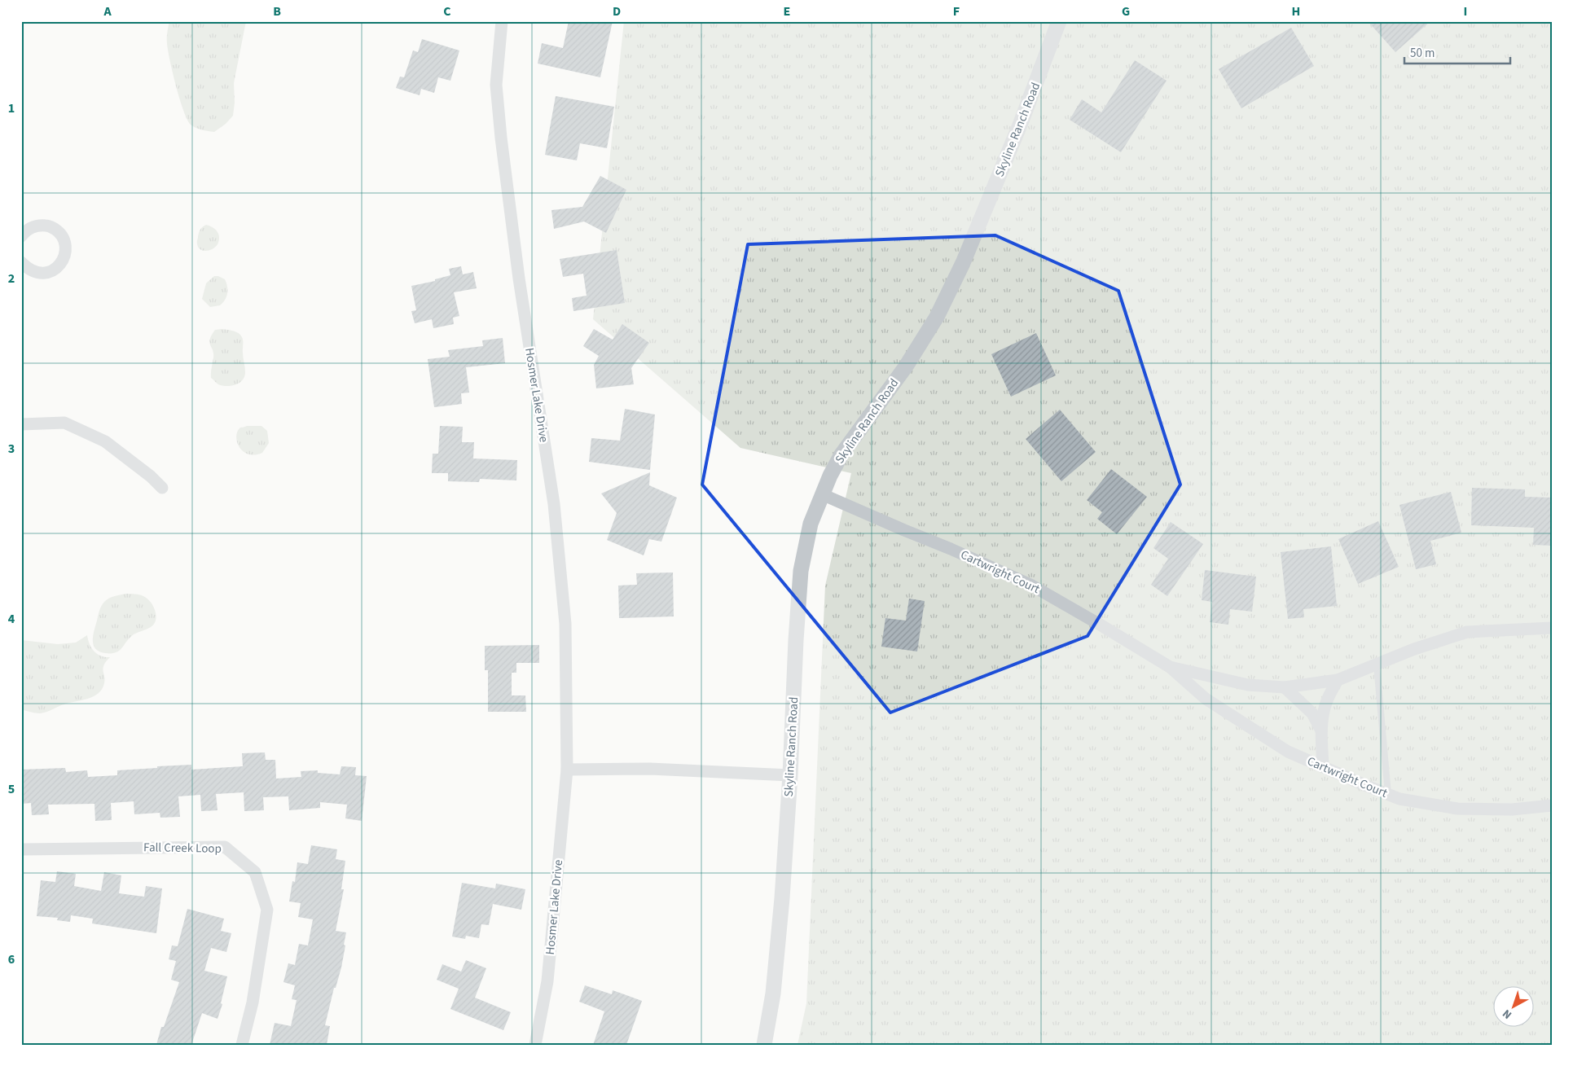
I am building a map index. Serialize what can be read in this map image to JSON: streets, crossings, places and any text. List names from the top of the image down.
{
  "streets": {
    "street": [
      "Skyline Ranch Road",
      "Hosmer Lake Drive",
      "Cartwright Court",
      "Fall Creek Loop"
    ]
  },
  "crossings": [
    ["Skyline Ranch Road", "Cartwright Court"]
  ],
  "scale_bar": "50 m",
  "north": "bottom left",
  "grid": {
    "columns": [
      "A",
      "B",
      "C",
      "D",
      "E",
      "F",
      "G",
      "H",
      "I"
    ],
    "rows": [
      "1",
      "2",
      "3",
      "4",
      "5",
      "6"
    ]
  }
}
